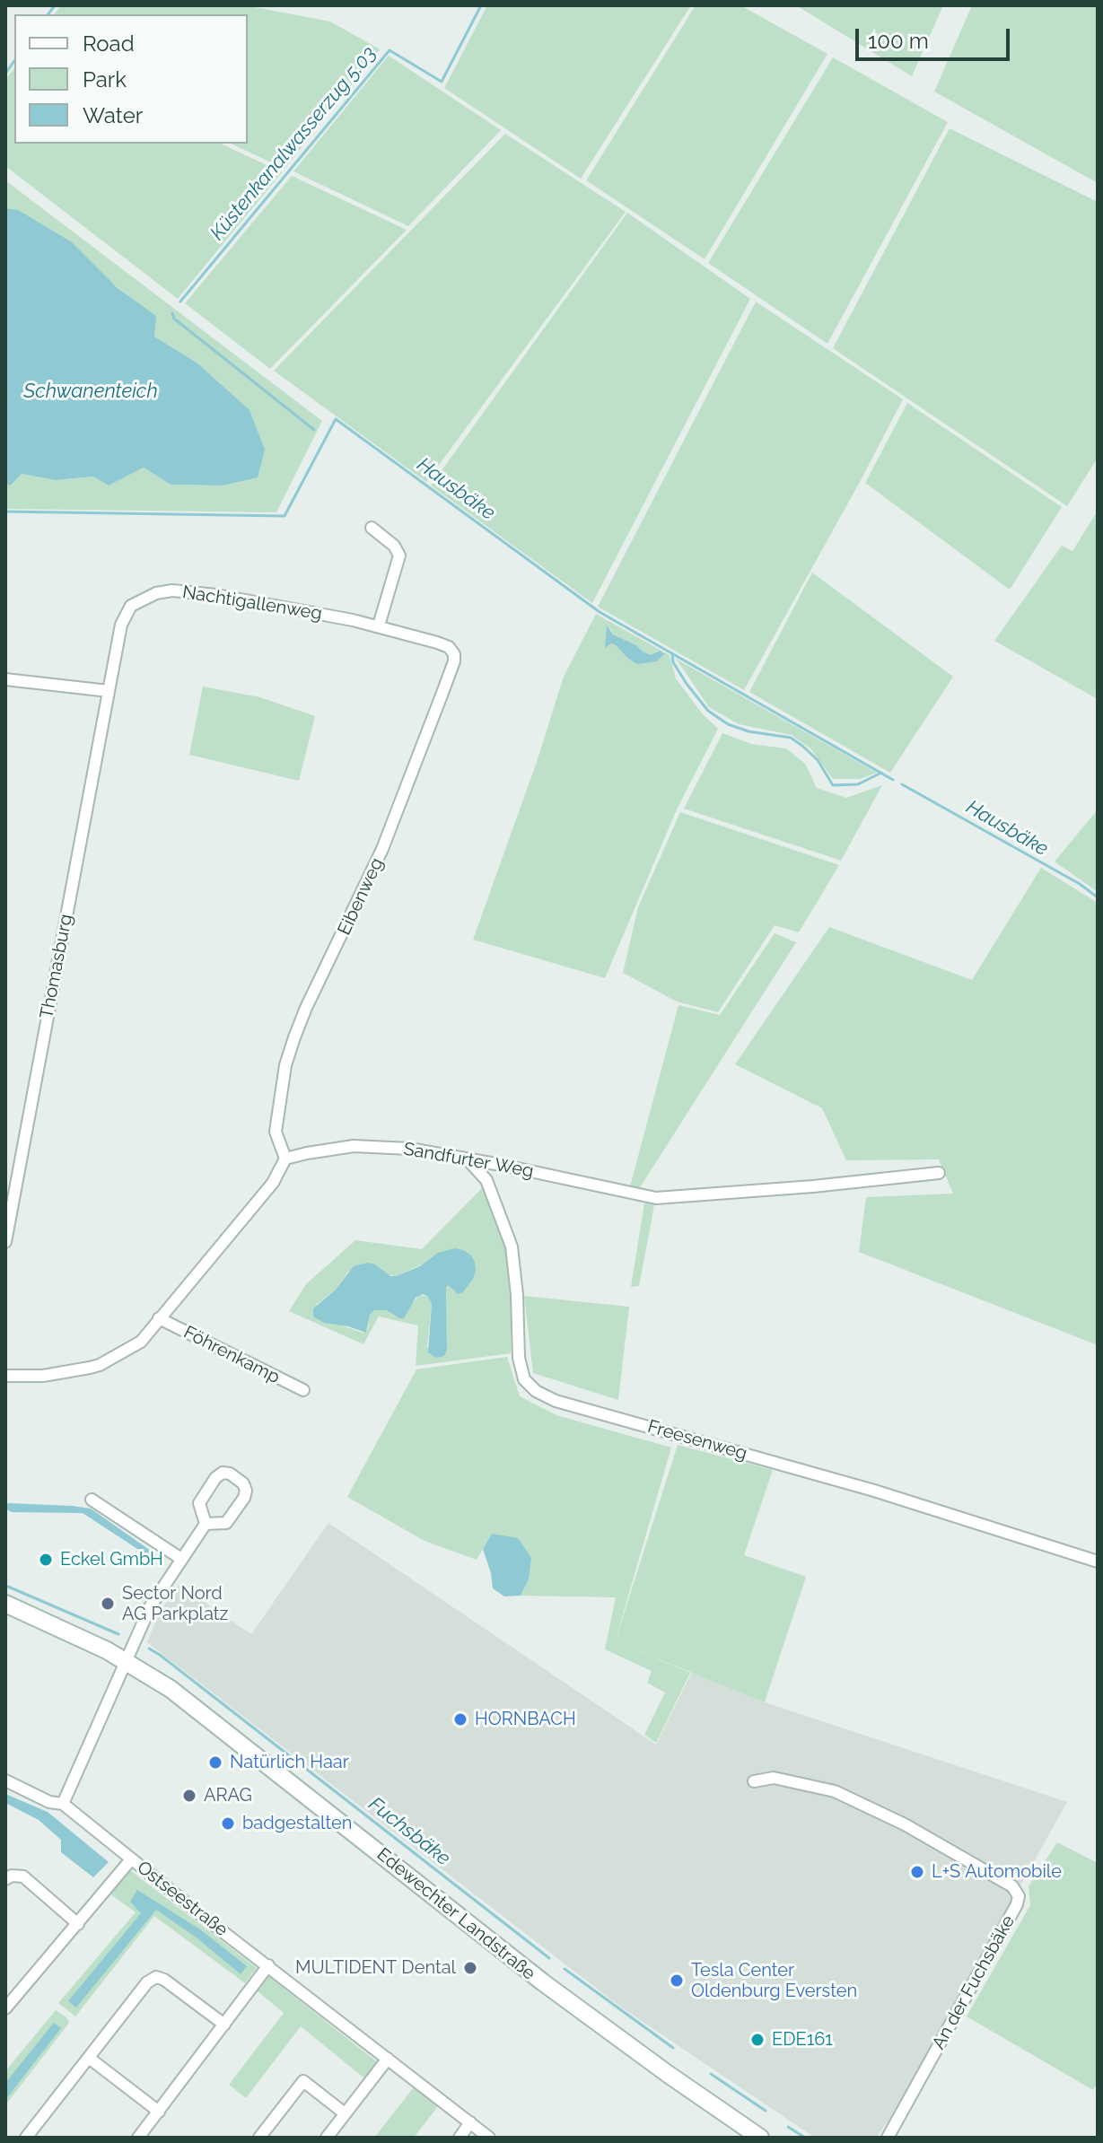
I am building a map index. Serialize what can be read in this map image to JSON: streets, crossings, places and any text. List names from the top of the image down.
{
  "streets": {
    "main road": ["Edewechter Landstraße"],
    "street": [
      "Nachtigallenweg",
      "Eibenweg",
      "Thomasburg",
      "Sandfurter Weg",
      "Föhrenkamp",
      "Freesenweg",
      "Ostseestraße",
      "An der Fuchsbäke"
    ]
  },
  "crossings": [
    ["Nachtigallenweg", "Eibenweg"],
    ["Nachtigallenweg", "Thomasburg"],
    ["Eibenweg", "Sandfurter Weg"],
    ["Sandfurter Weg", "Freesenweg"]
  ],
  "water": [
    "Küstenkanalwasserzug 5.03",
    "Schwanenteich",
    "Hausbäke",
    "Fuchsbäke"
  ],
  "places": [
    "Eckel GmbH",
    "Sector Nord AG Parkplatz",
    "HORNBACH",
    "Natürlich Haar",
    "ARAG",
    "badgestalten",
    "L+S Automobile",
    "MULTIDENT Dental",
    "Tesla Center Oldenburg Eversten",
    "EDE161"
  ],
  "legend": ["Road", "Park", "Water"],
  "scale_bar": "100 m"
}
